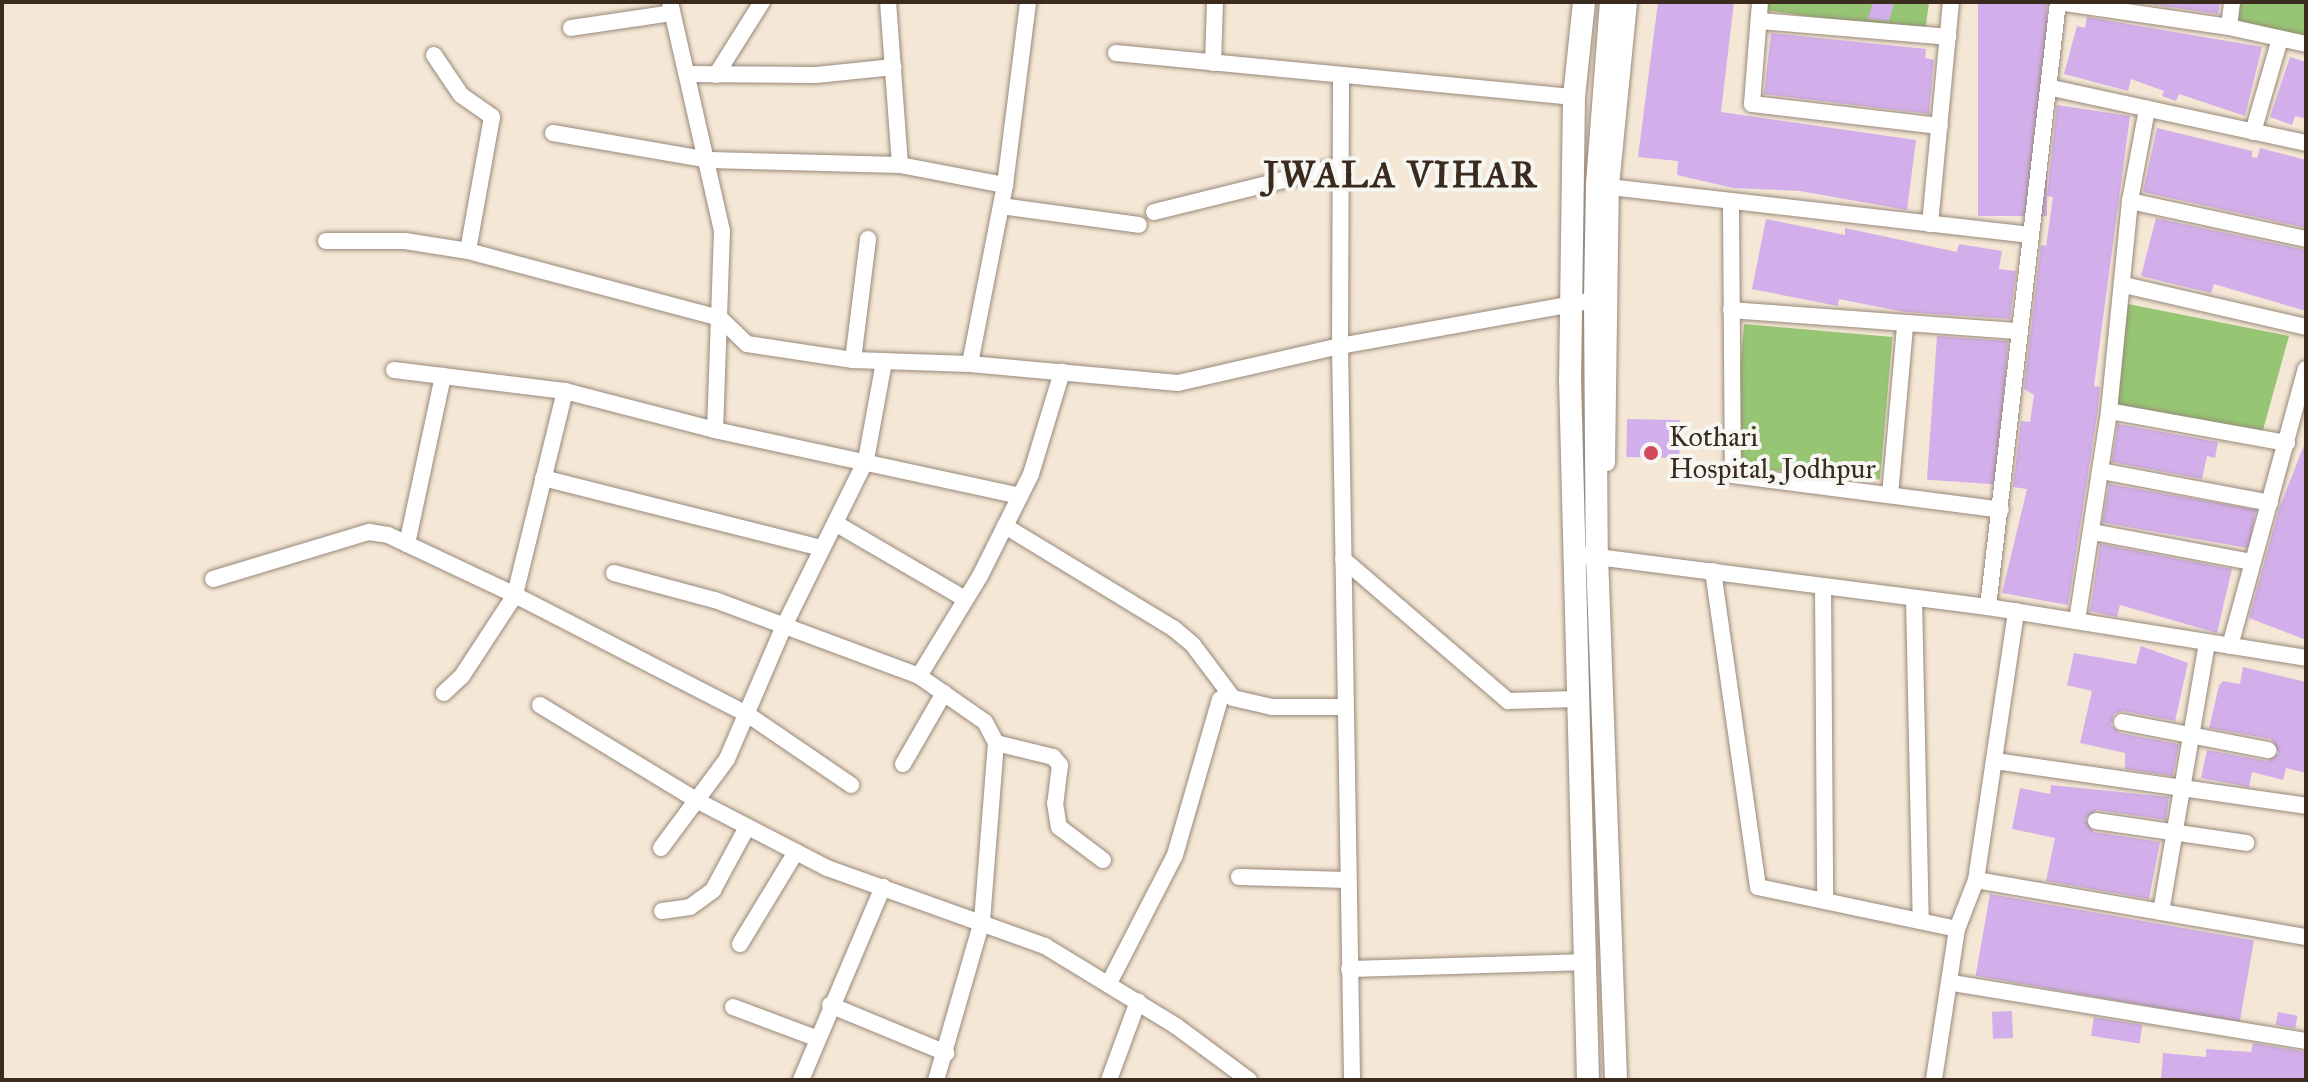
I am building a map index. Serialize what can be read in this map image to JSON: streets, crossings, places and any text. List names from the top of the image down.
{
  "districts": ["JWALA VIHAR"],
  "places": ["Kothari Hospital, Jodhpur"]
}
